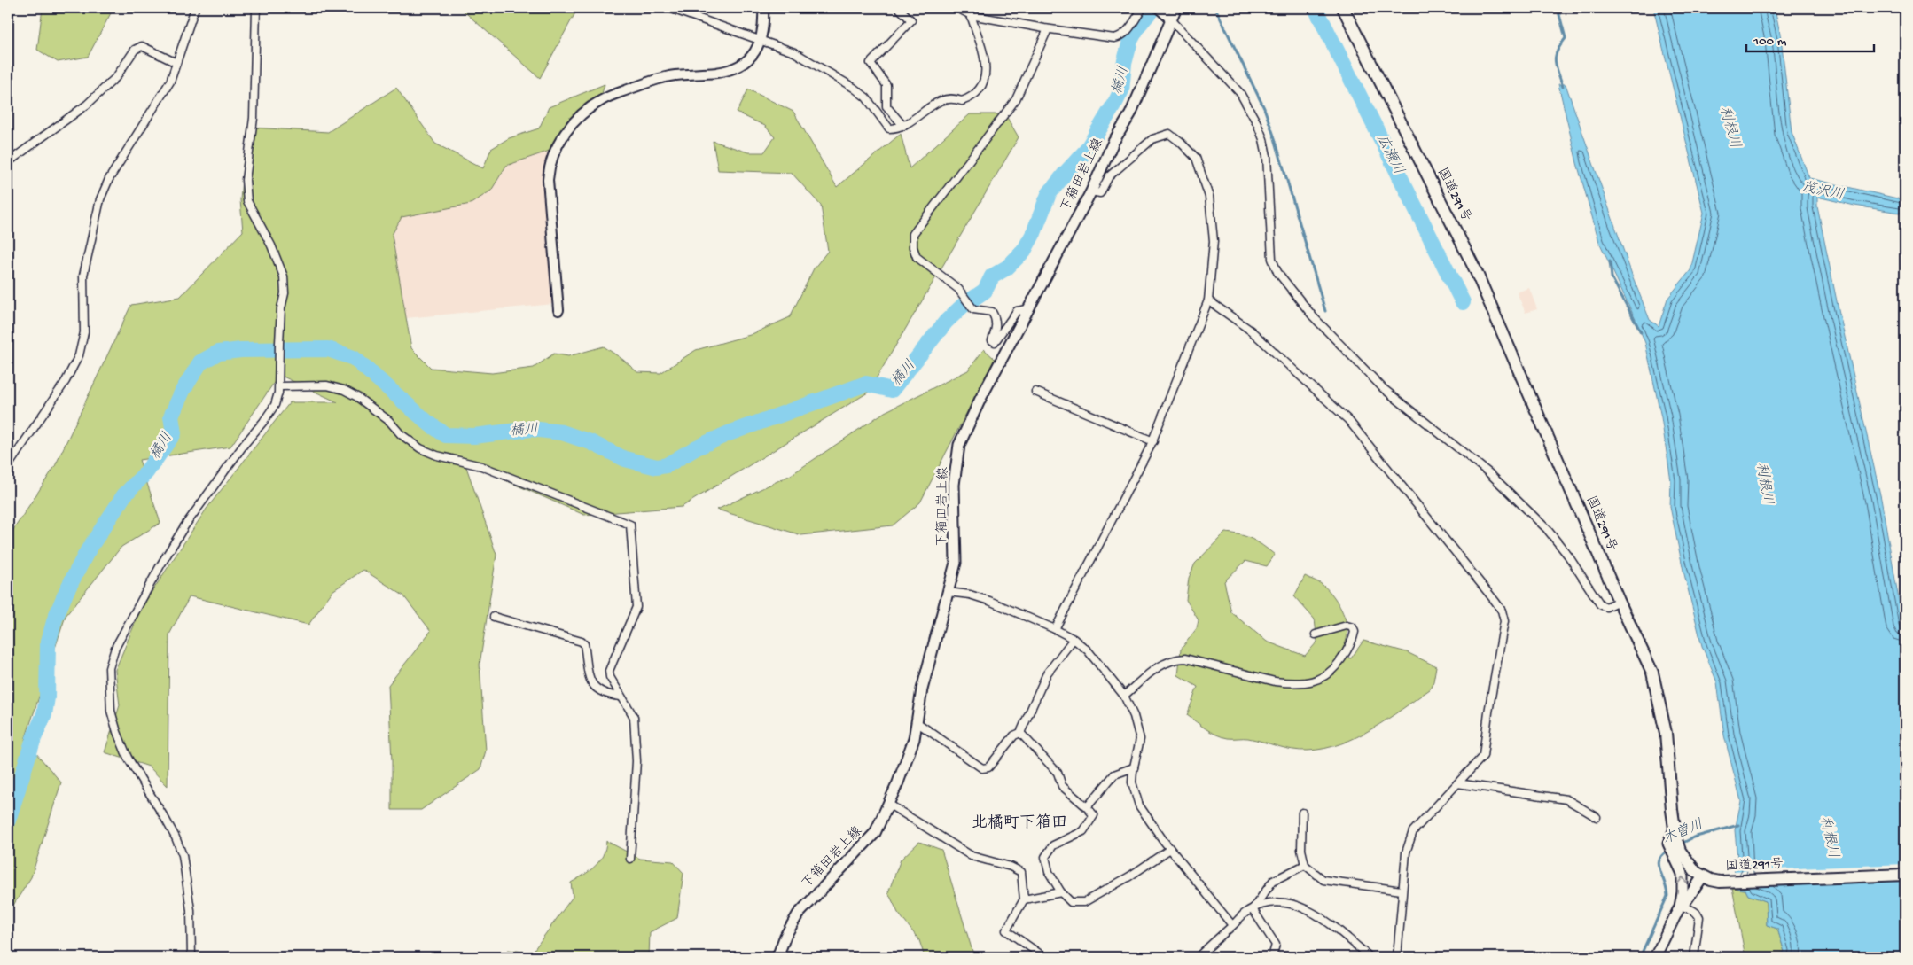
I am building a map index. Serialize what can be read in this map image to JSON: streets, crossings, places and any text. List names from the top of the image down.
{
  "streets": {
    "highway": ["国道291号"],
    "main road": ["下箱田岩上線"]
  },
  "districts": ["北橘町下箱田"],
  "water": [
    "橘川",
    "利根川",
    "広瀬川",
    "茂沢川",
    "木曽川"
  ],
  "scale_bar": "100 m"
}
